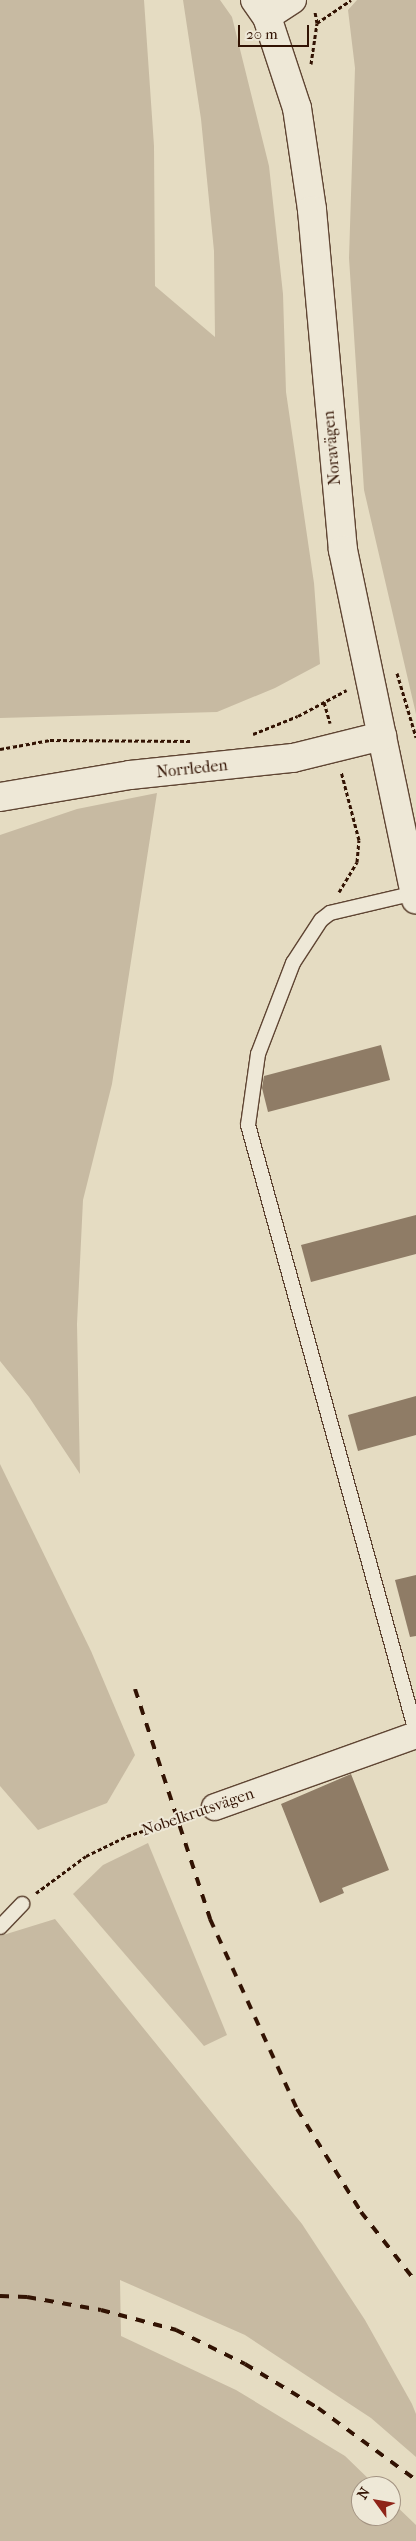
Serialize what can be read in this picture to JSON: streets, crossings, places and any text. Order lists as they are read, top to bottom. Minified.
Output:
{"streets":{"street":["Noravägen","Norrleden","Nobelkrutsvägen"]},"crossings":[["Noravägen","Norrleden"]],"scale_bar":"20 m","north":"top left"}
